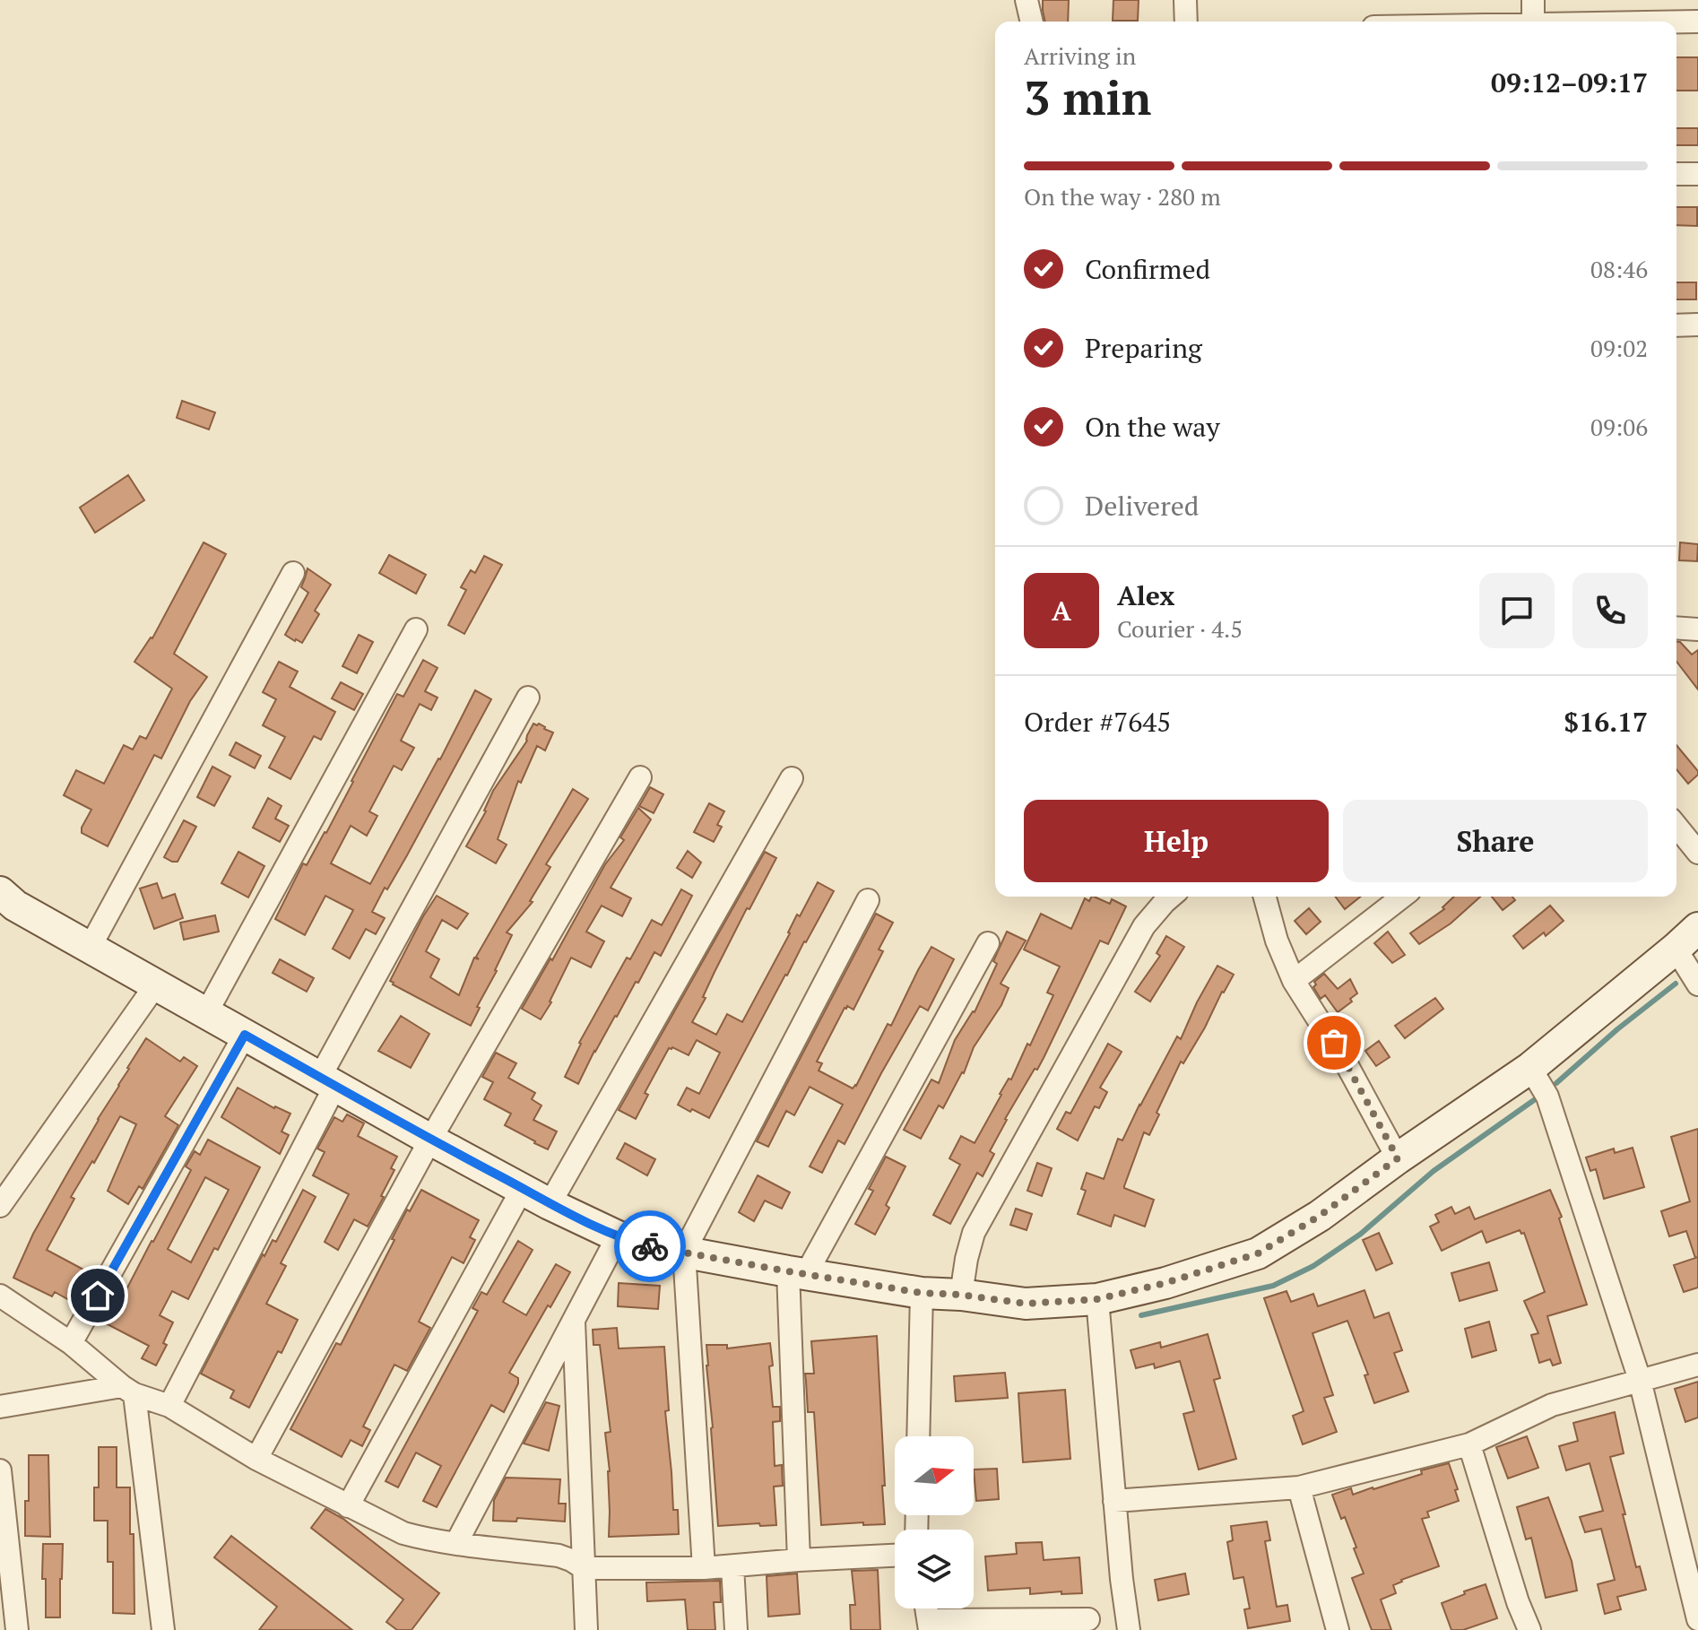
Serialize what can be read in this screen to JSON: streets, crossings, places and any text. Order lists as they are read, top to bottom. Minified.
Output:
{"north":"right","page":{"heading":["3 min","Arriving in","09:12–09:17"],"panel":["Alex","Courier · 4.5","Order #7645","$16.17"],"bar":"On the way · 280 m","list":[["Confirmed","08:46"],["Preparing","09:02"],["On the way","09:06"],"Delivered"],"round":"A","buttons":["Help","Share"]}}
